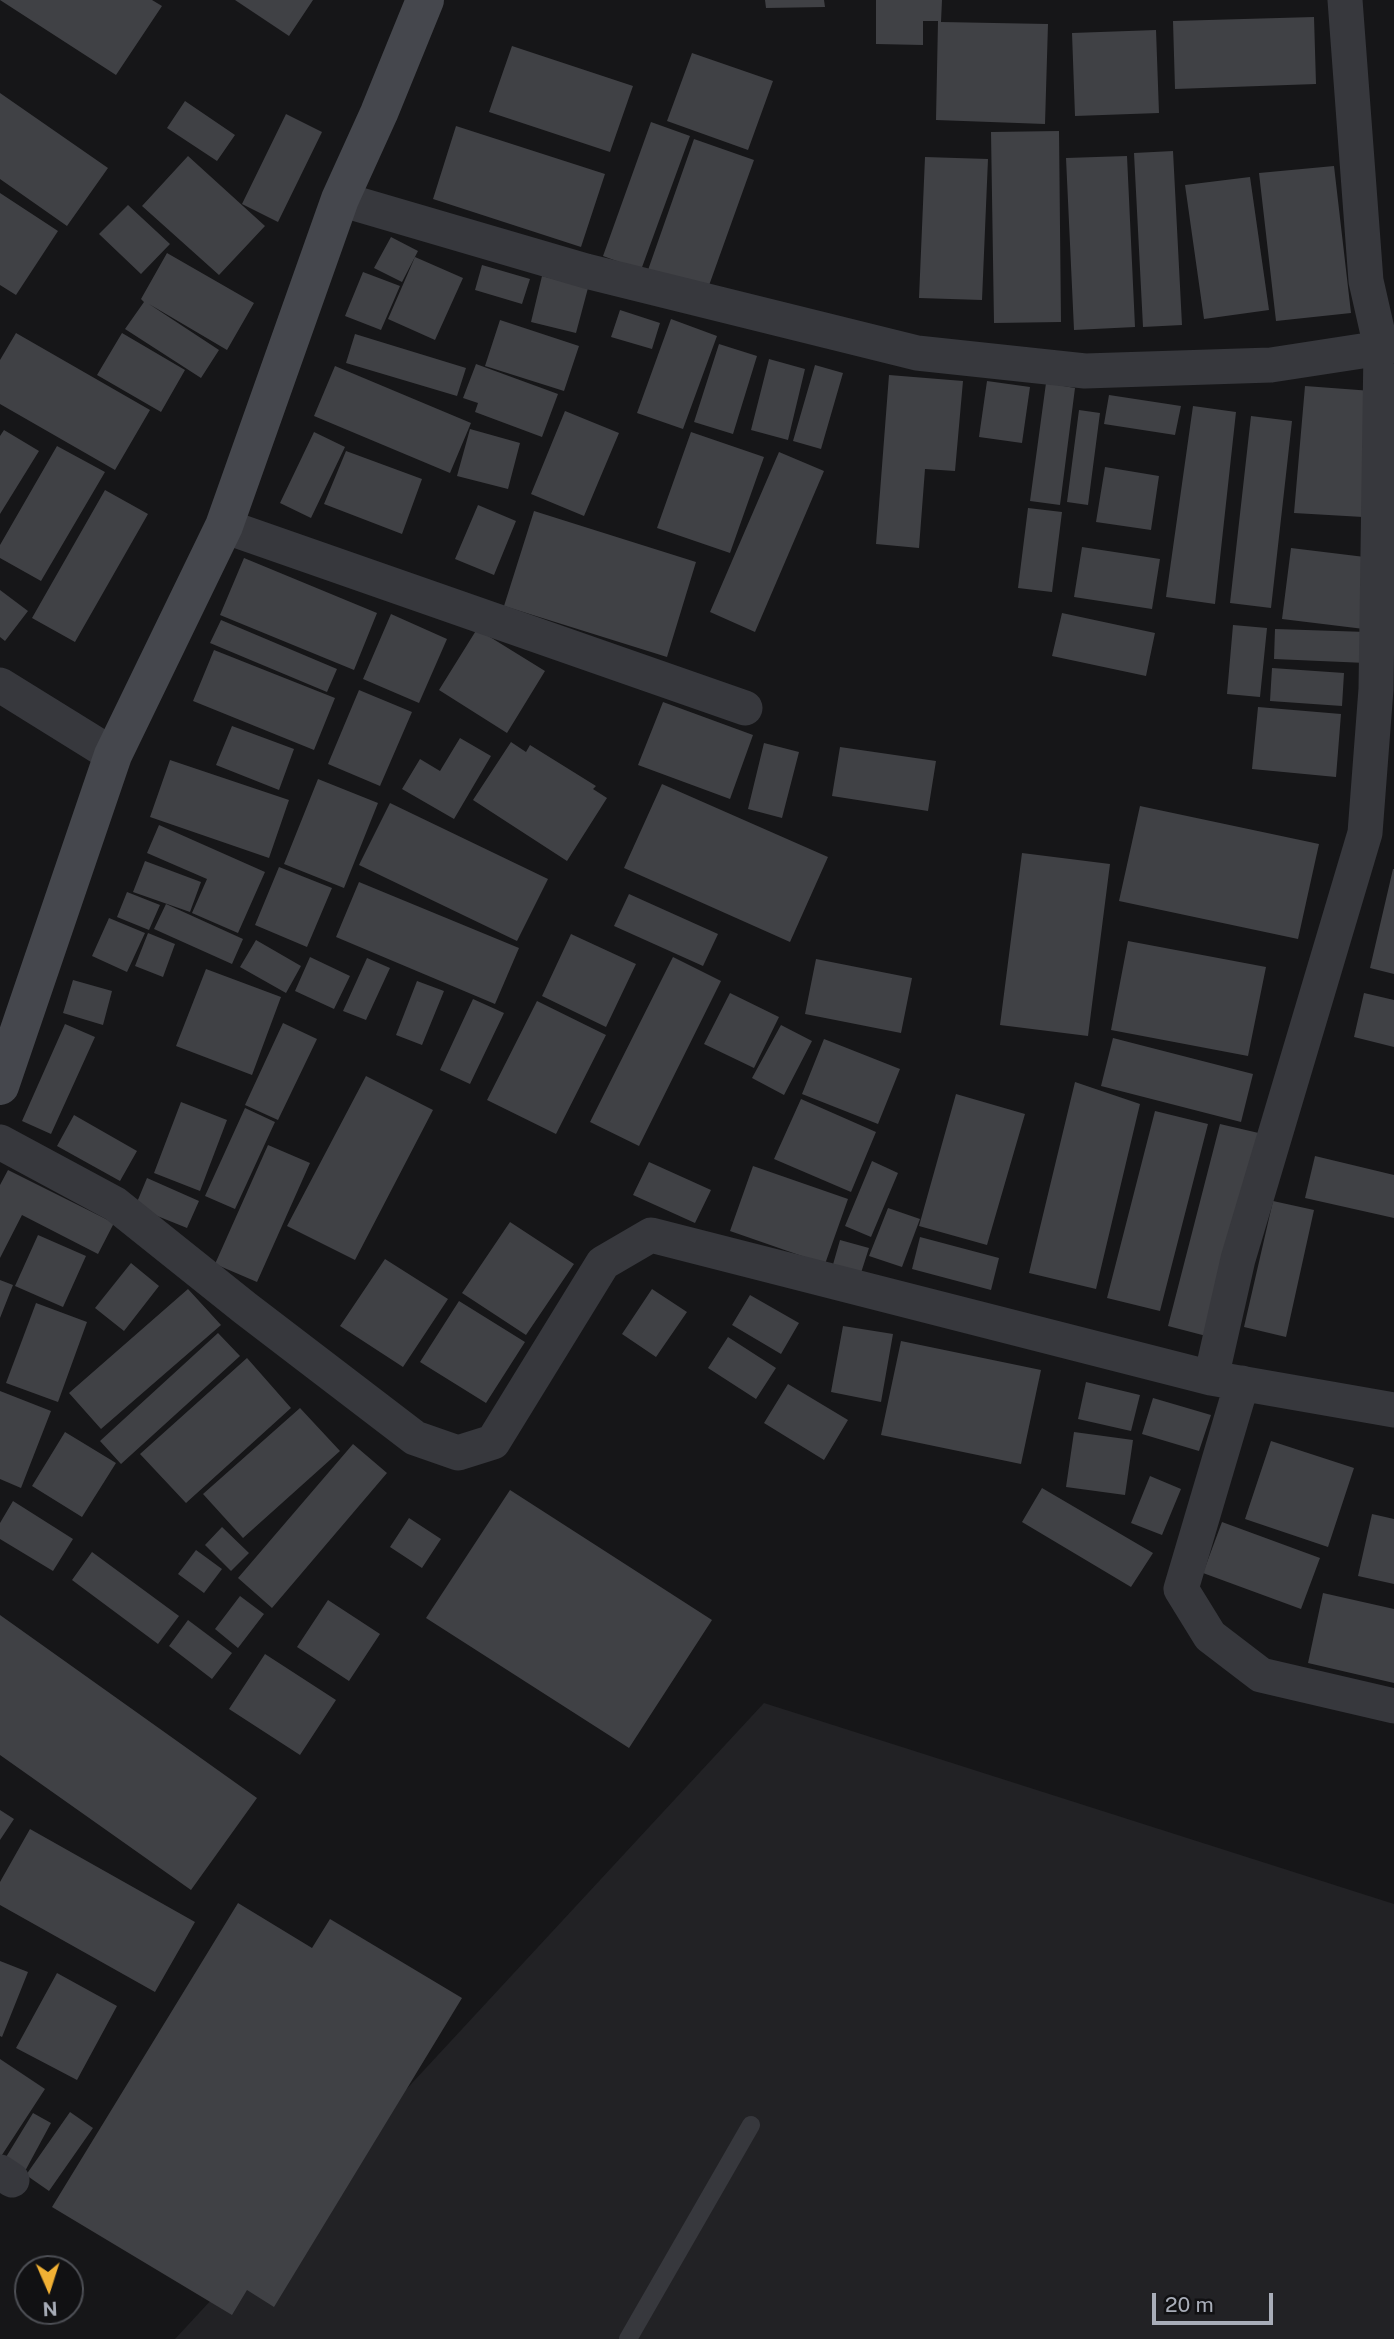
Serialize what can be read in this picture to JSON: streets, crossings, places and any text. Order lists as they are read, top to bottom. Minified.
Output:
{"scale_bar":"20 m","north":"bottom"}
